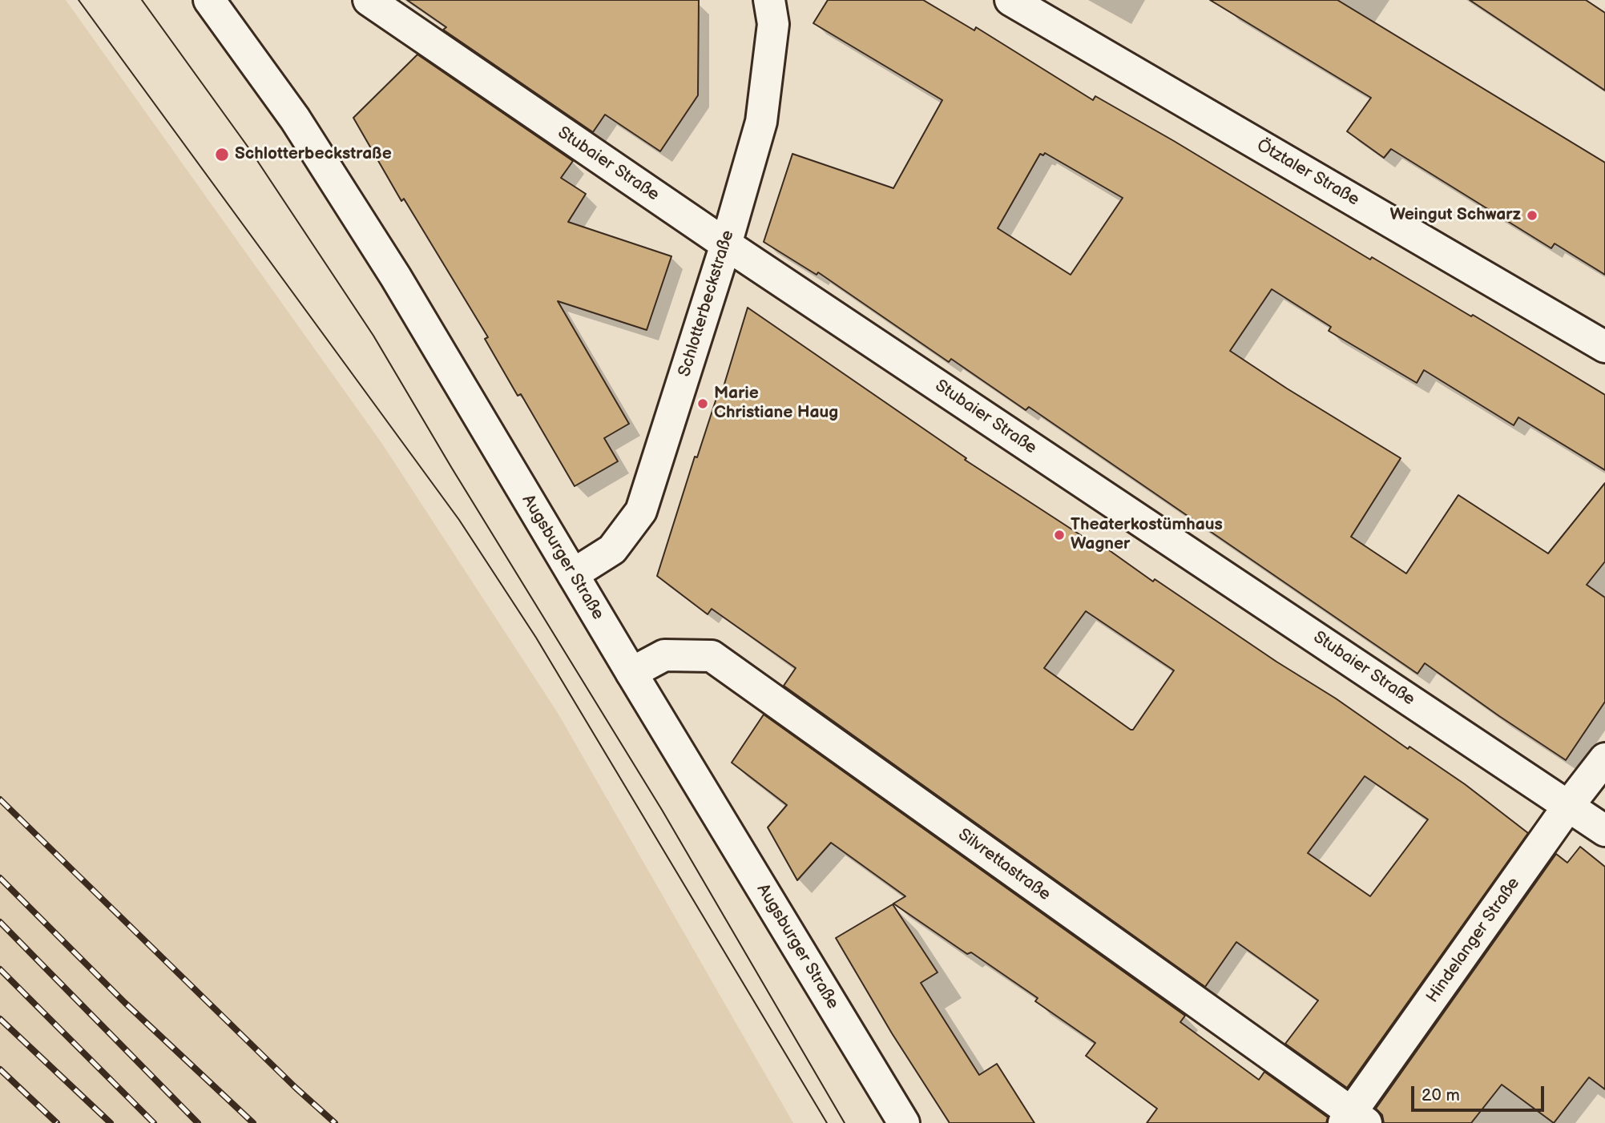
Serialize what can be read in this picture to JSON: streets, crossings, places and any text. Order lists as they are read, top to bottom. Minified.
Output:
{"streets":{"street":["Stubaier Straße","Ötztaler Straße","Schlotterbeckstraße","Augsburger Straße","Silvrettastraße","Hindelanger Straße"]},"crossings":[["Stubaier Straße","Schlotterbeckstraße"],["Stubaier Straße","Hindelanger Straße"],["Schlotterbeckstraße","Augsburger Straße"],["Augsburger Straße","Silvrettastraße"],["Silvrettastraße","Hindelanger Straße"]],"places":["Schlotterbeckstraße","Weingut Schwarz","Marie Christiane Haug","Theaterkostümhaus Wagner"],"scale_bar":"20 m"}
